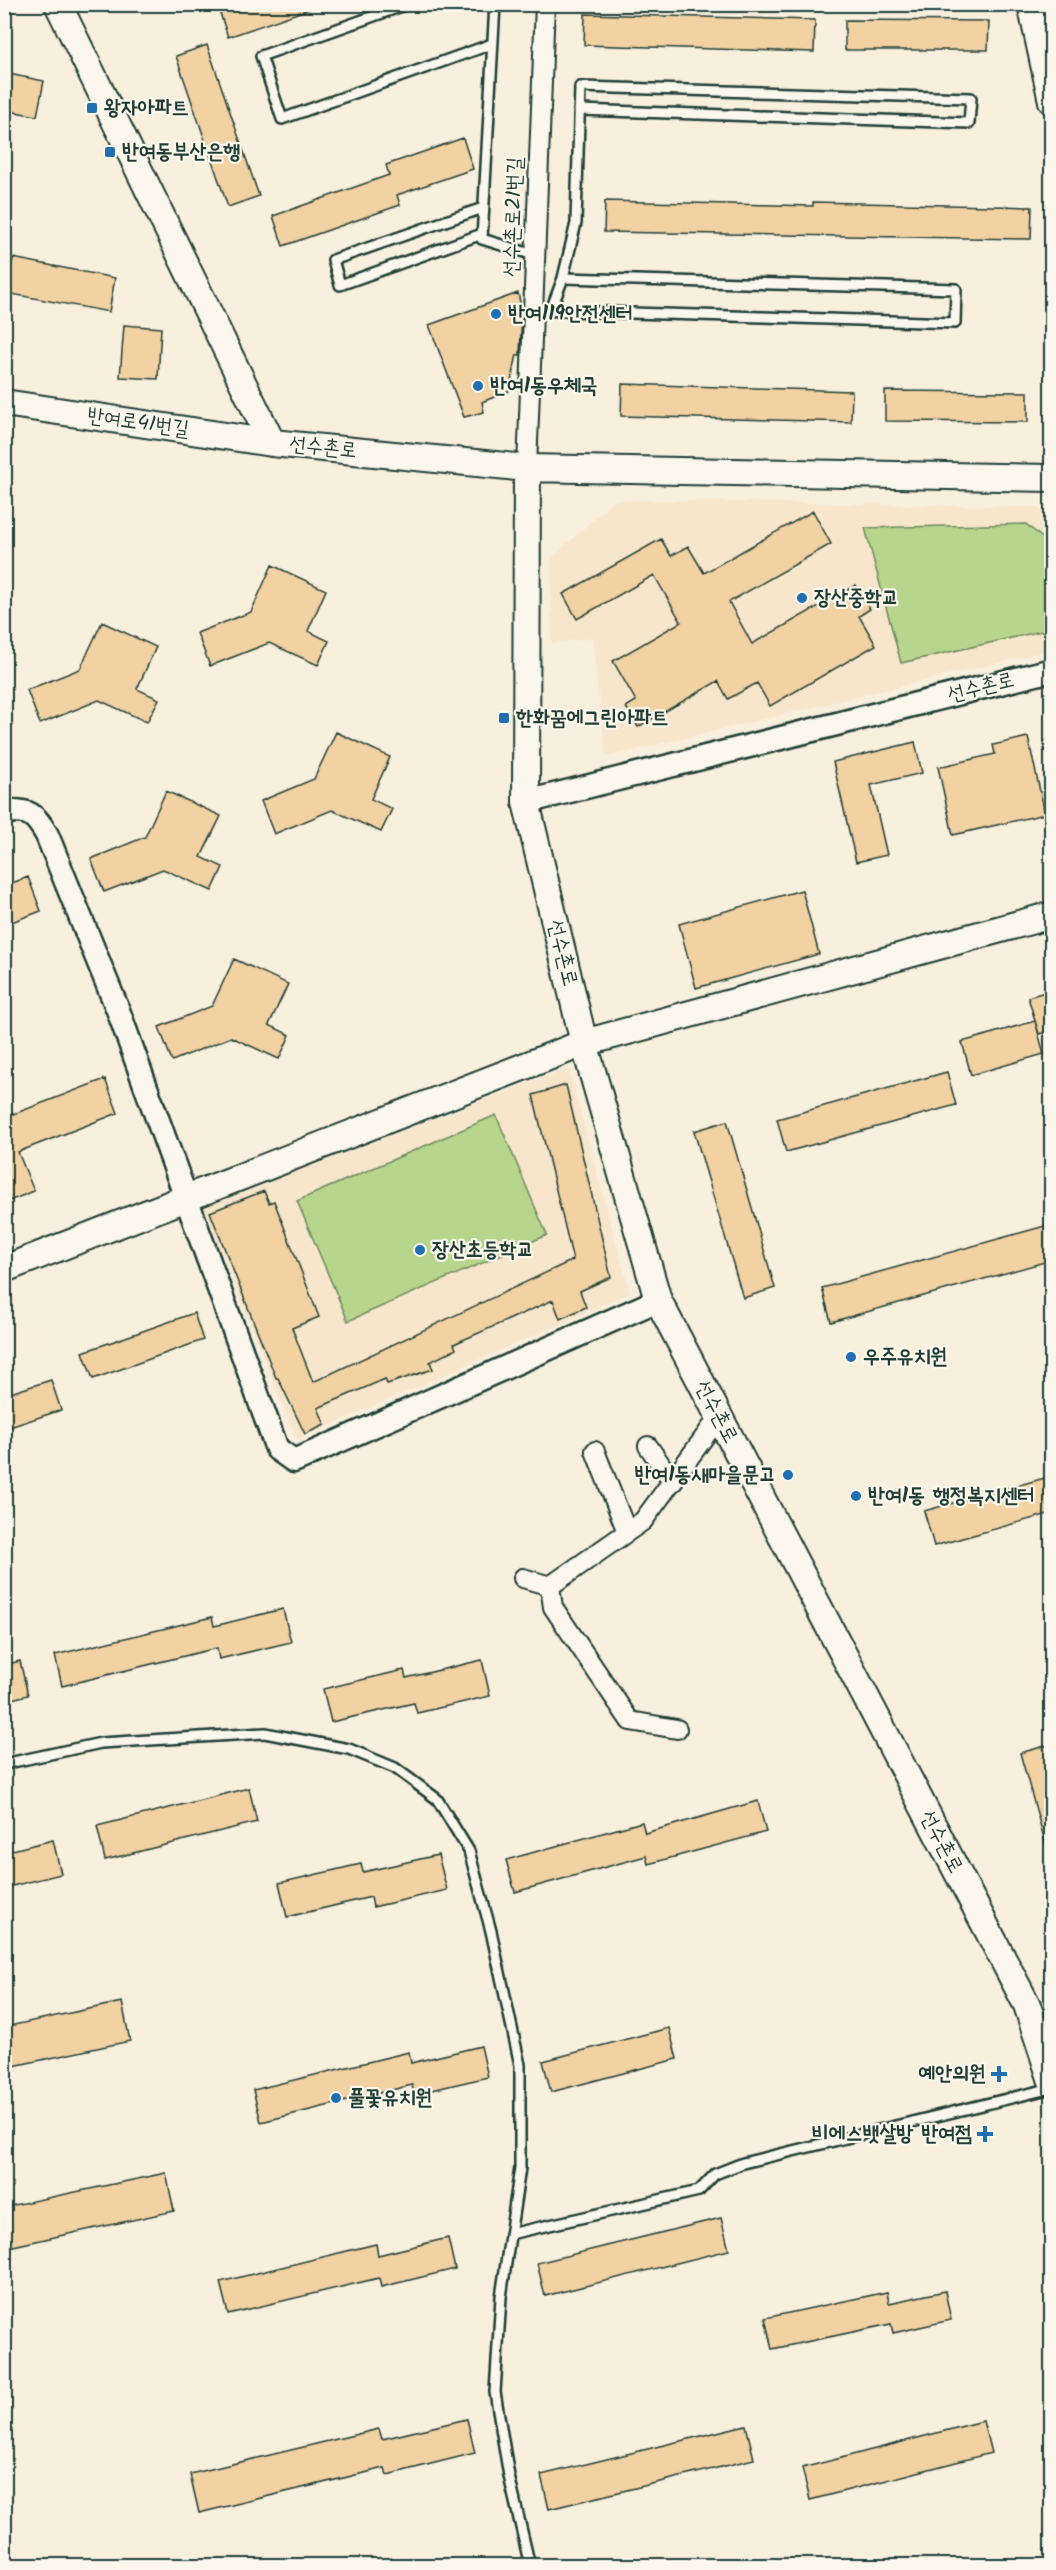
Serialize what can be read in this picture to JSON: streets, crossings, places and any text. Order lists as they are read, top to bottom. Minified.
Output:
{"streets":{"main road":["반여로41번길","선수촌로"],"street":["선수촌로21번길"]},"crossings":[["선수촌로21번길","선수촌로"],["반여로41번길","선수촌로"]],"places":{"transit":["왕자아파트","반여동부산은행","한화꿈에그린아파트"],"other":["반여119안전센터","반여1동우체국","장산중학교","장산초등학교","우주유치원","반여1동새마을문고","반여1동 행정복지센터","풀꽃유치원"],"health":["예안의원","비에스뱃살방 반여점"]}}
